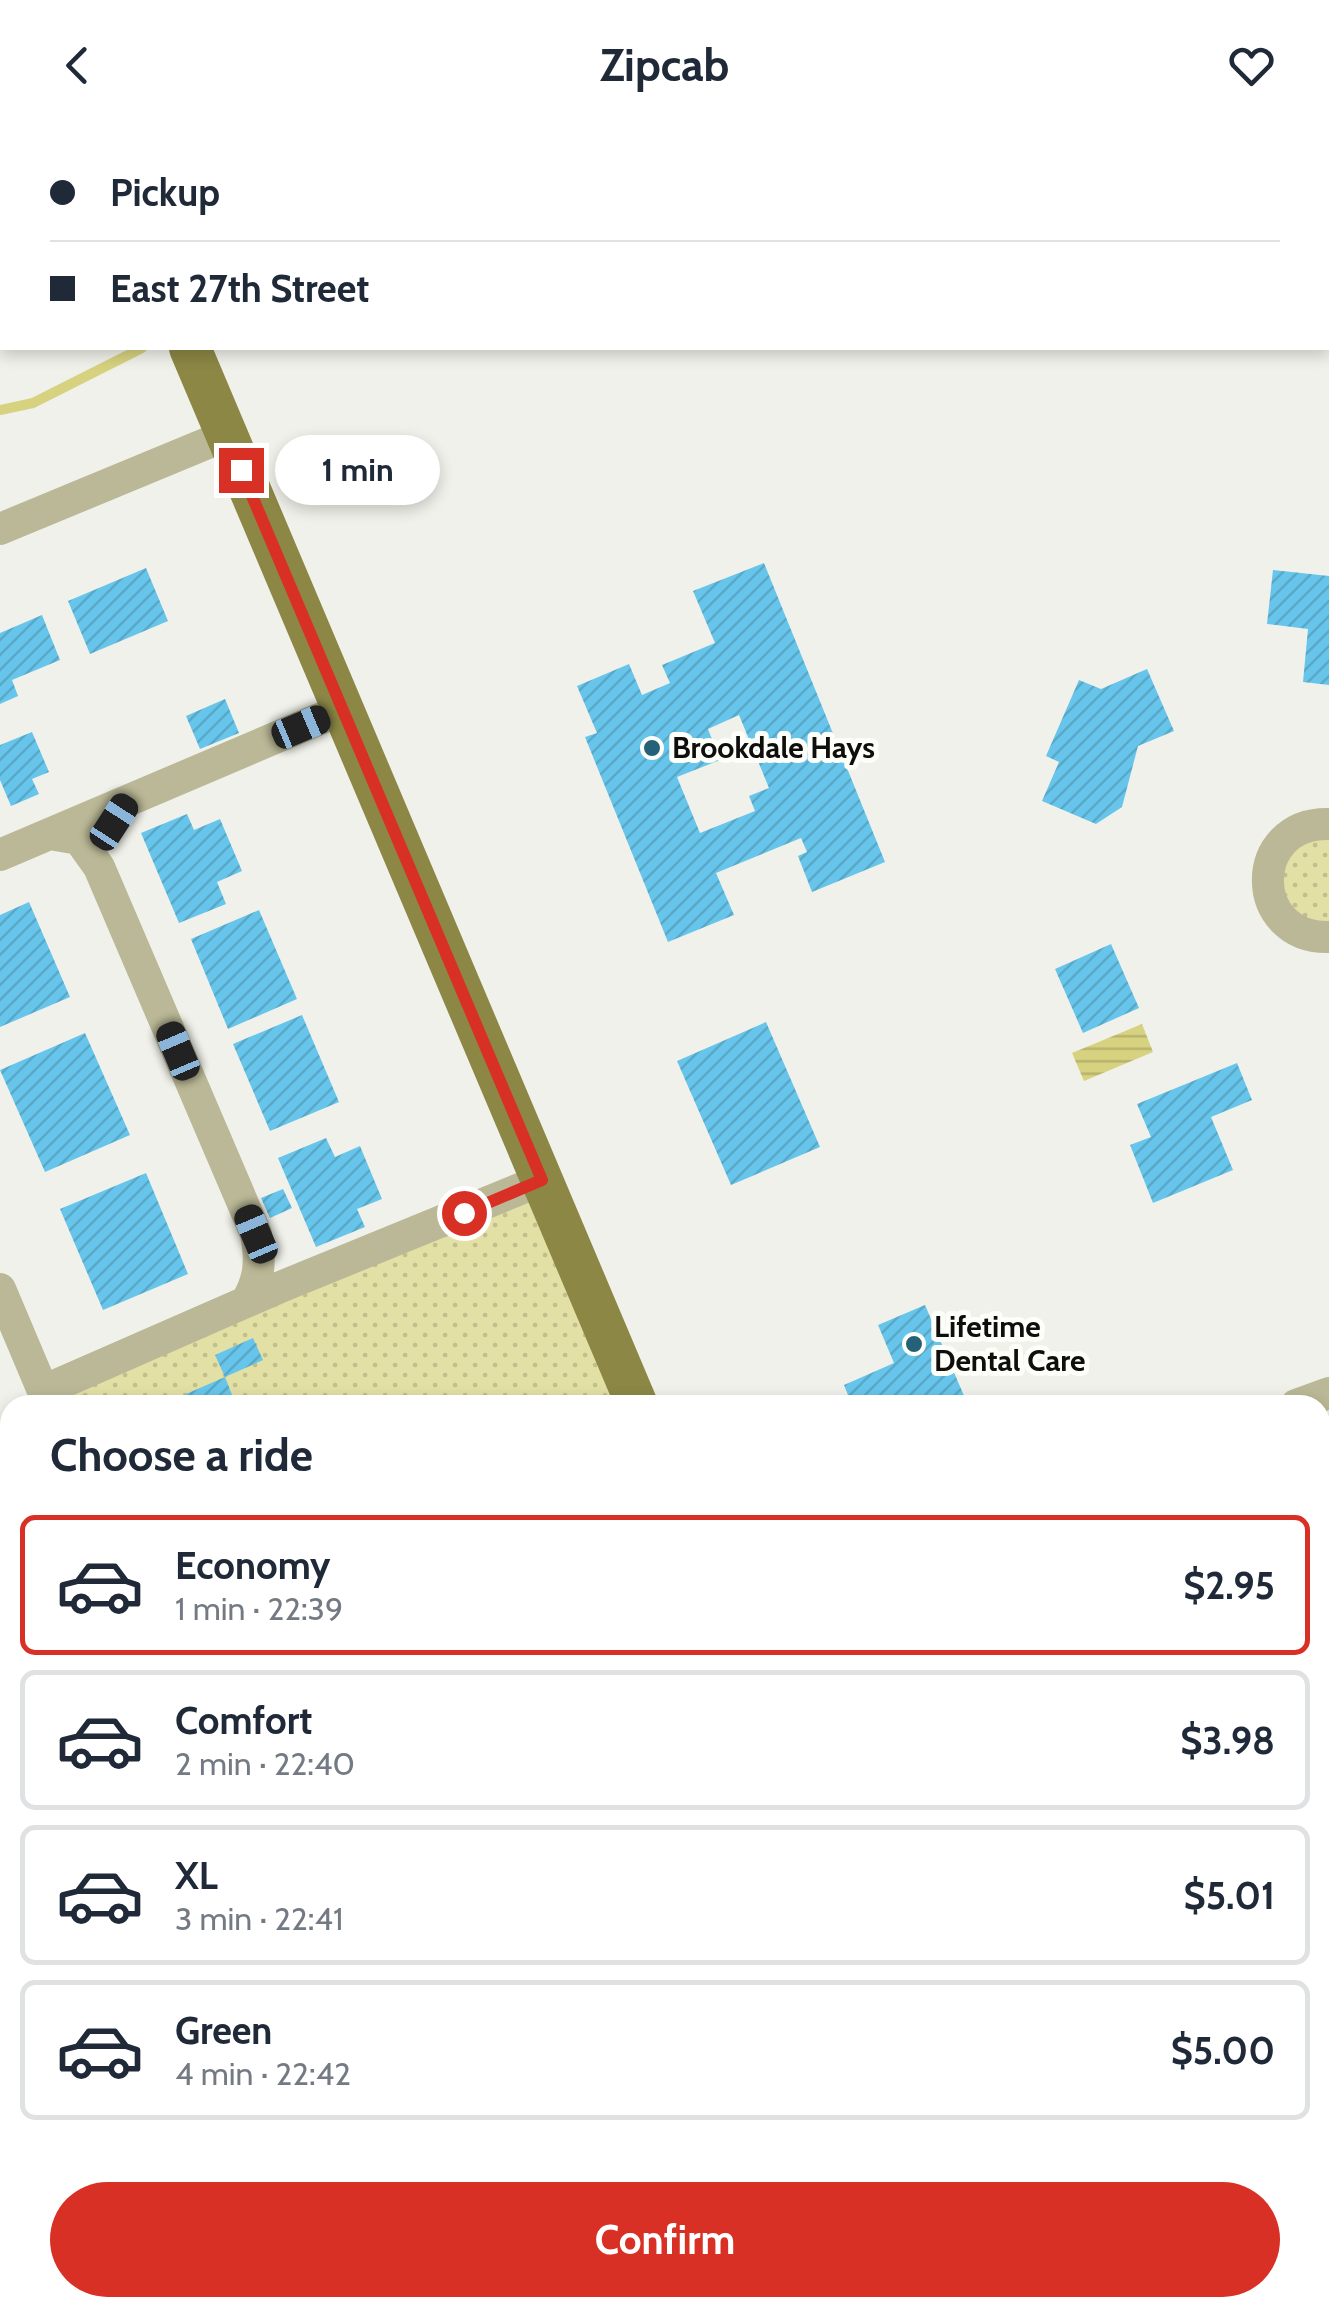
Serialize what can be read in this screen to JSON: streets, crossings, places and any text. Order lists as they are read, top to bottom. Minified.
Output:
{"places":["Brookdale Hays","Lifetime Dental Care"],"page":{"header":"Zipcab","banner":["Pickup","East 27th Street"],"bubble":"1 min","heading":"Choose a ride","list":[{"name":"Economy","note":"1 min · 22:39","value":"$2.95"},{"name":"Comfort","note":"2 min · 22:40","value":"$3.98"},{"name":"XL","note":"3 min · 22:41","value":"$5.01"},{"name":"Green","note":"4 min · 22:42","value":"$5.00"}],"buttons":"Confirm"}}
